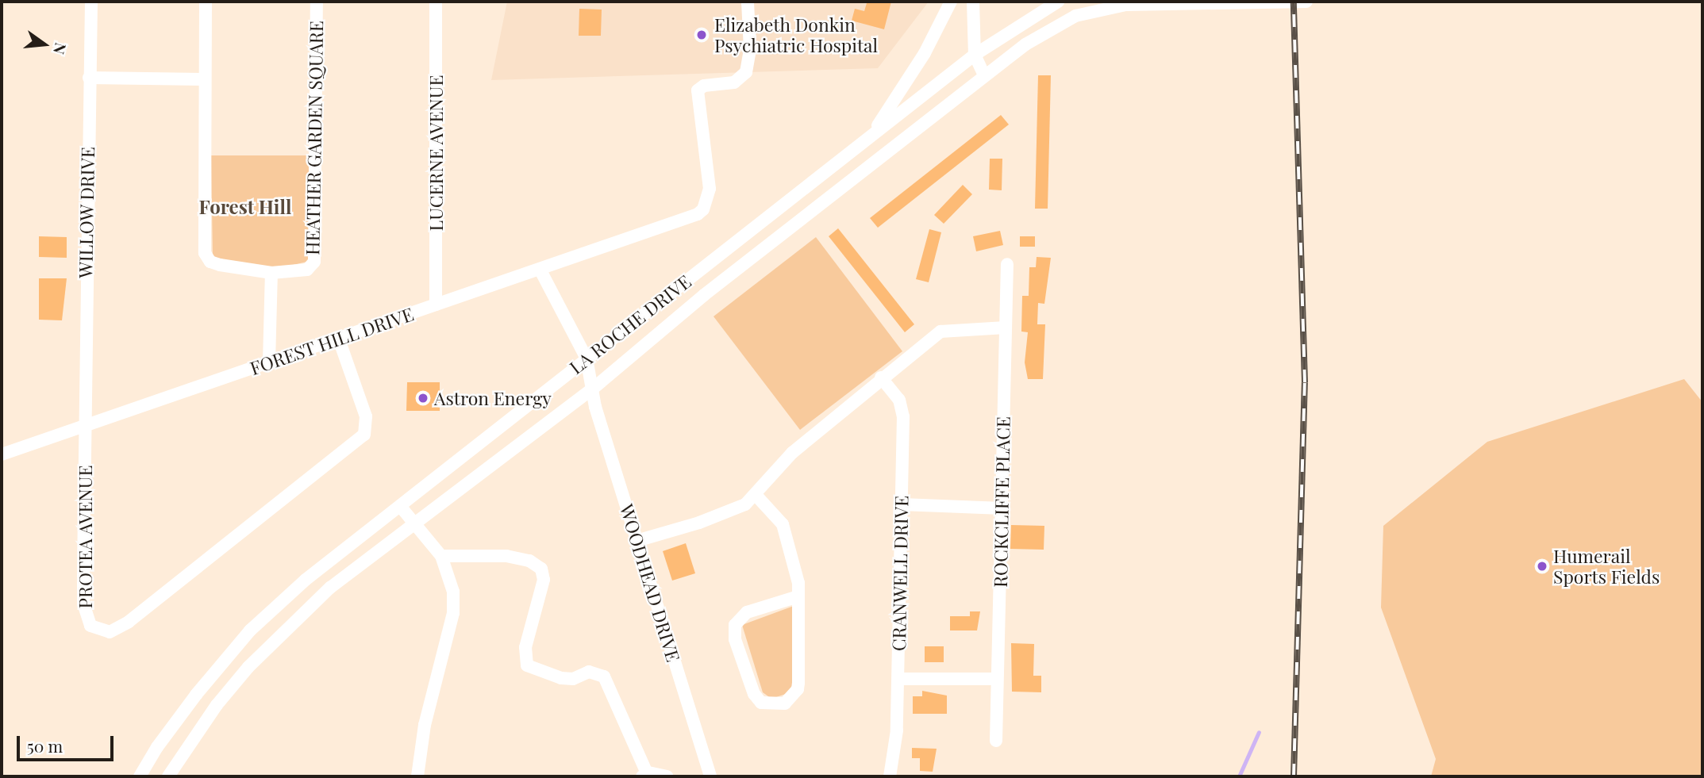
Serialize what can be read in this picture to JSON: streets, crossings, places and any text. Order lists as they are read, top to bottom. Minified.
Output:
{"streets":{"street":["HEATHER GARDEN SQUARE","LUCERNE AVENUE","WILLOW DRIVE","LA ROCHE DRIVE","FOREST HILL DRIVE","ROCKCLIFFE PLACE","PROTEA AVENUE","CRANWELL DRIVE","WOODHEAD DRIVE"]},"crossings":[["LUCERNE AVENUE","FOREST HILL DRIVE"],["WILLOW DRIVE","FOREST HILL DRIVE"],["WILLOW DRIVE","PROTEA AVENUE"],["LA ROCHE DRIVE","WOODHEAD DRIVE"],["FOREST HILL DRIVE","PROTEA AVENUE"]],"districts":["Forest Hill"],"places":["Elizabeth Donkin Psychiatric Hospital","Astron Energy","Humerail Sports Fields"],"scale_bar":"50 m","north":"right"}
